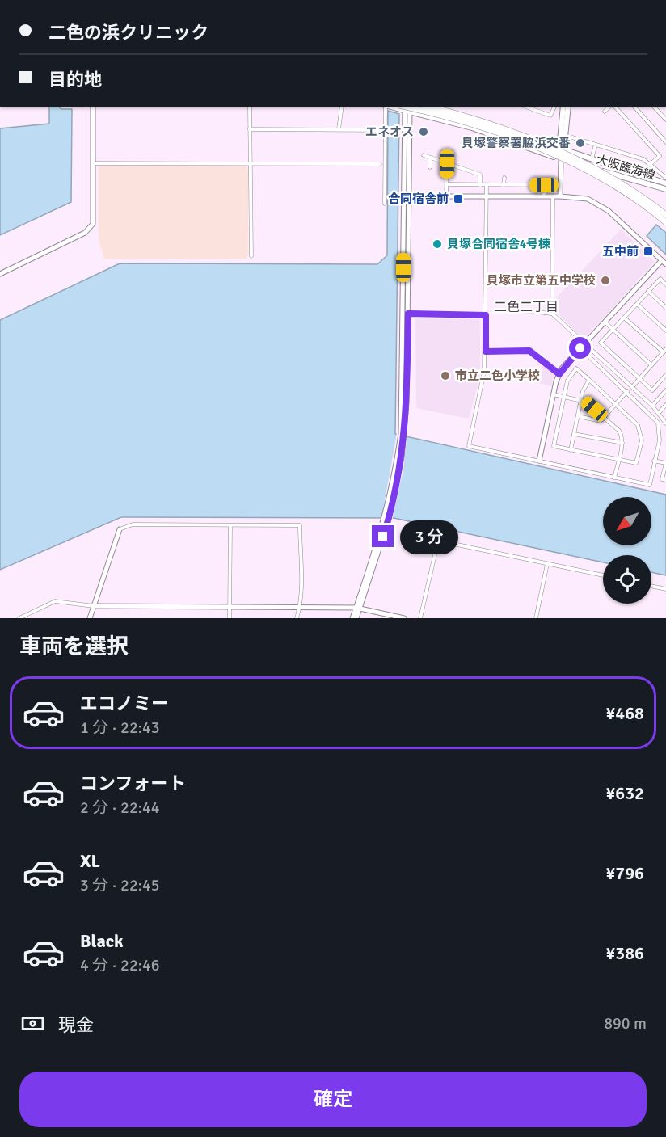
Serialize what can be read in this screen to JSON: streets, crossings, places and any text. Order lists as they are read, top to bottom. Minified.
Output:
{"streets":{"main road":["大阪臨海線"]},"districts":["二色二丁目"],"places":{"other":["エネオス","貝塚警察署脇浜交番","貝塚合同宿舎4号棟","貝塚市立第五中学校","市立二色小学校"],"transit":["合同宿舎前","五中前"]},"north":"bottom left","page":{"banner":["二色の浜クリニック","目的地"],"bubble":"3 分","heading":"車両を選択","list":[{"name":"エコノミー","note":"1 分 · 22:43","value":"¥468"},{"name":"コンフォート","note":"2 分 · 22:44","value":"¥632"},{"name":"XL","note":"3 分 · 22:45","value":"¥796"},{"name":"Black","note":"4 分 · 22:46","value":"¥386"}],"pay":["現金","890 m"],"buttons":"確定"}}
